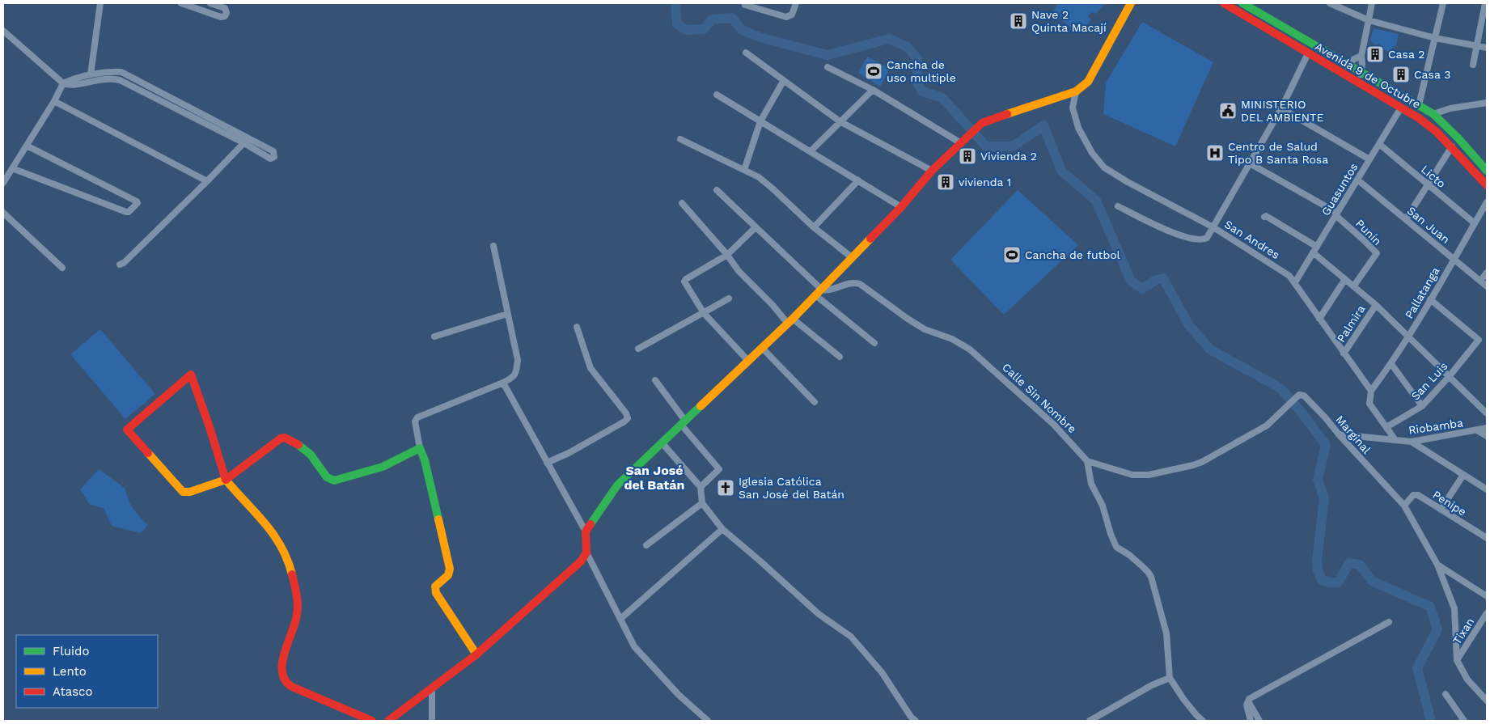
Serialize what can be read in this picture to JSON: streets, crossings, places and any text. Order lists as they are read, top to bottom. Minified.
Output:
{"streets":{"street":["Avenida 9 de Octubre","Licto","Guasuntos","San Juan","Punín","San Andres","Pallatanga","Palmira","San Luis","Calle Sin Nombre","Riobamba","Marginal","Penipe","Tixan"]},"crossings":[["Avenida 9 de Octubre","Guasuntos"],["Licto","Guasuntos"],["Licto","Pallatanga"],["Guasuntos","San Juan"],["Guasuntos","Punín"],["Guasuntos","San Andres"],["San Juan","Pallatanga"],["San Andres","Pallatanga"],["San Andres","Palmira"],["San Andres","San Luis"],["San Andres","Riobamba"],["Pallatanga","San Luis"],["Calle Sin Nombre","Marginal"],["Riobamba","Marginal"],["Marginal","Penipe"],["Marginal","Tixan"]],"districts":["San José del Batán"],"places":{"building":["Nave 2 Quinta Macají","Casa 2","Casa 3","Vivienda 2","vivienda 1"],"sports":["Cancha de uso multiple","Cancha de futbol"],"public building":["MINISTERIO DEL AMBIENTE"],"hospital":["Centro de Salud Tipo B Santa Rosa"],"church":["Iglesia Católica San José del Batán"]},"legend":["Fluido","Lento","Atasco"]}
